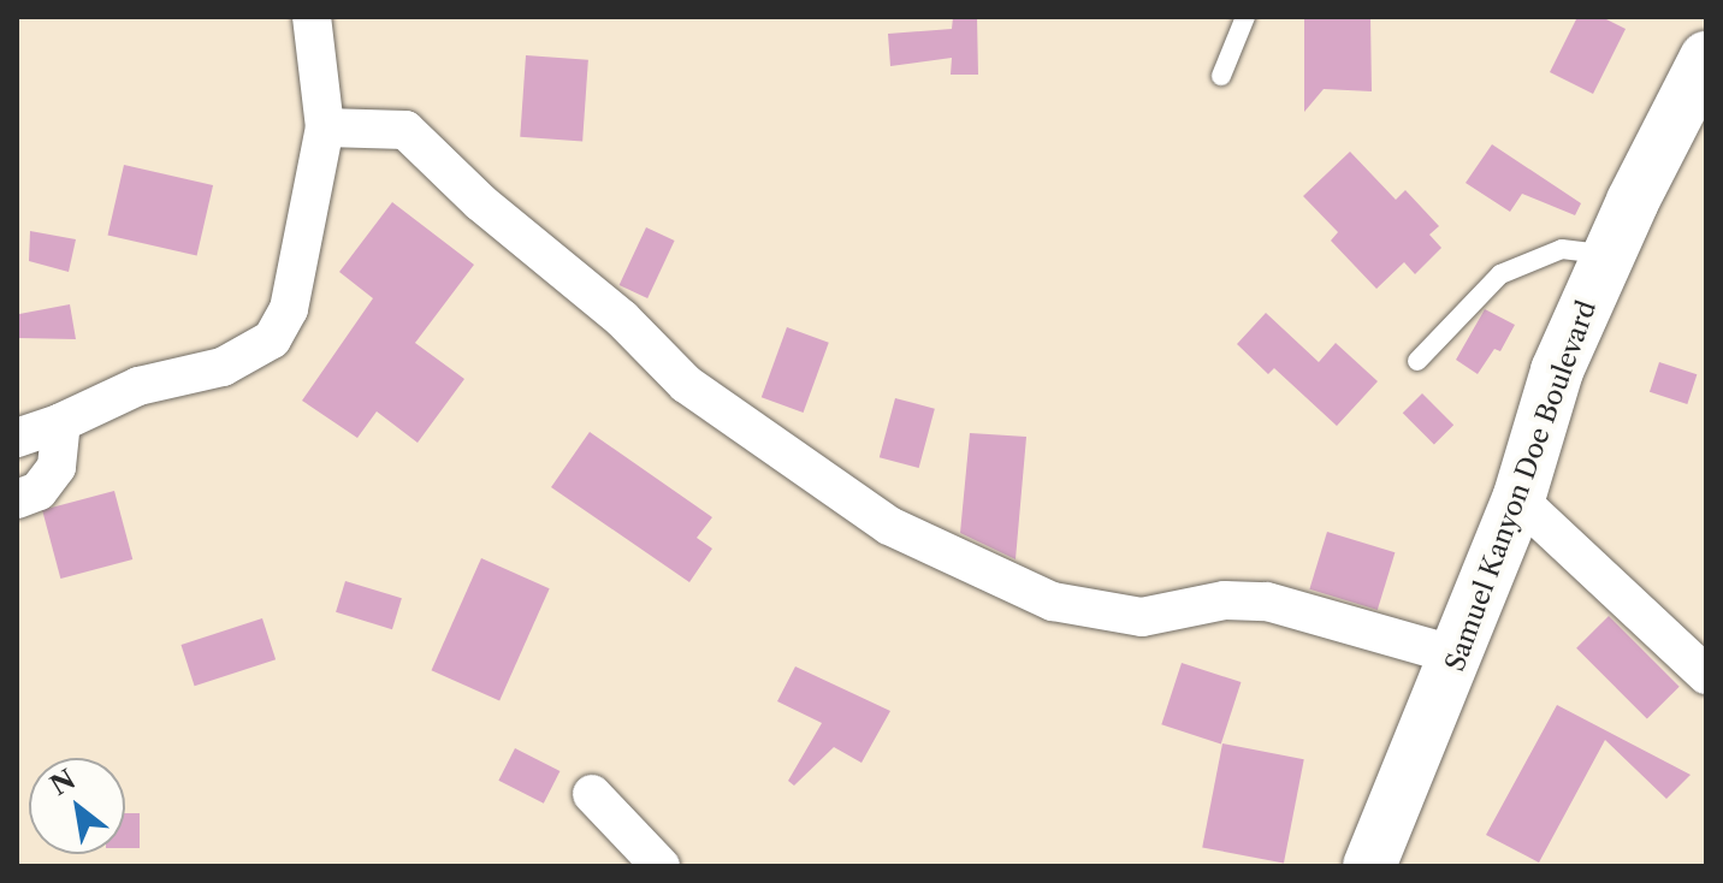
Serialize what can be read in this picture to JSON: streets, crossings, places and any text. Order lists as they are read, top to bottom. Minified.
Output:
{"streets":{"street":["Samuel Kanyon Doe Boulevard"]},"north":"top left"}
